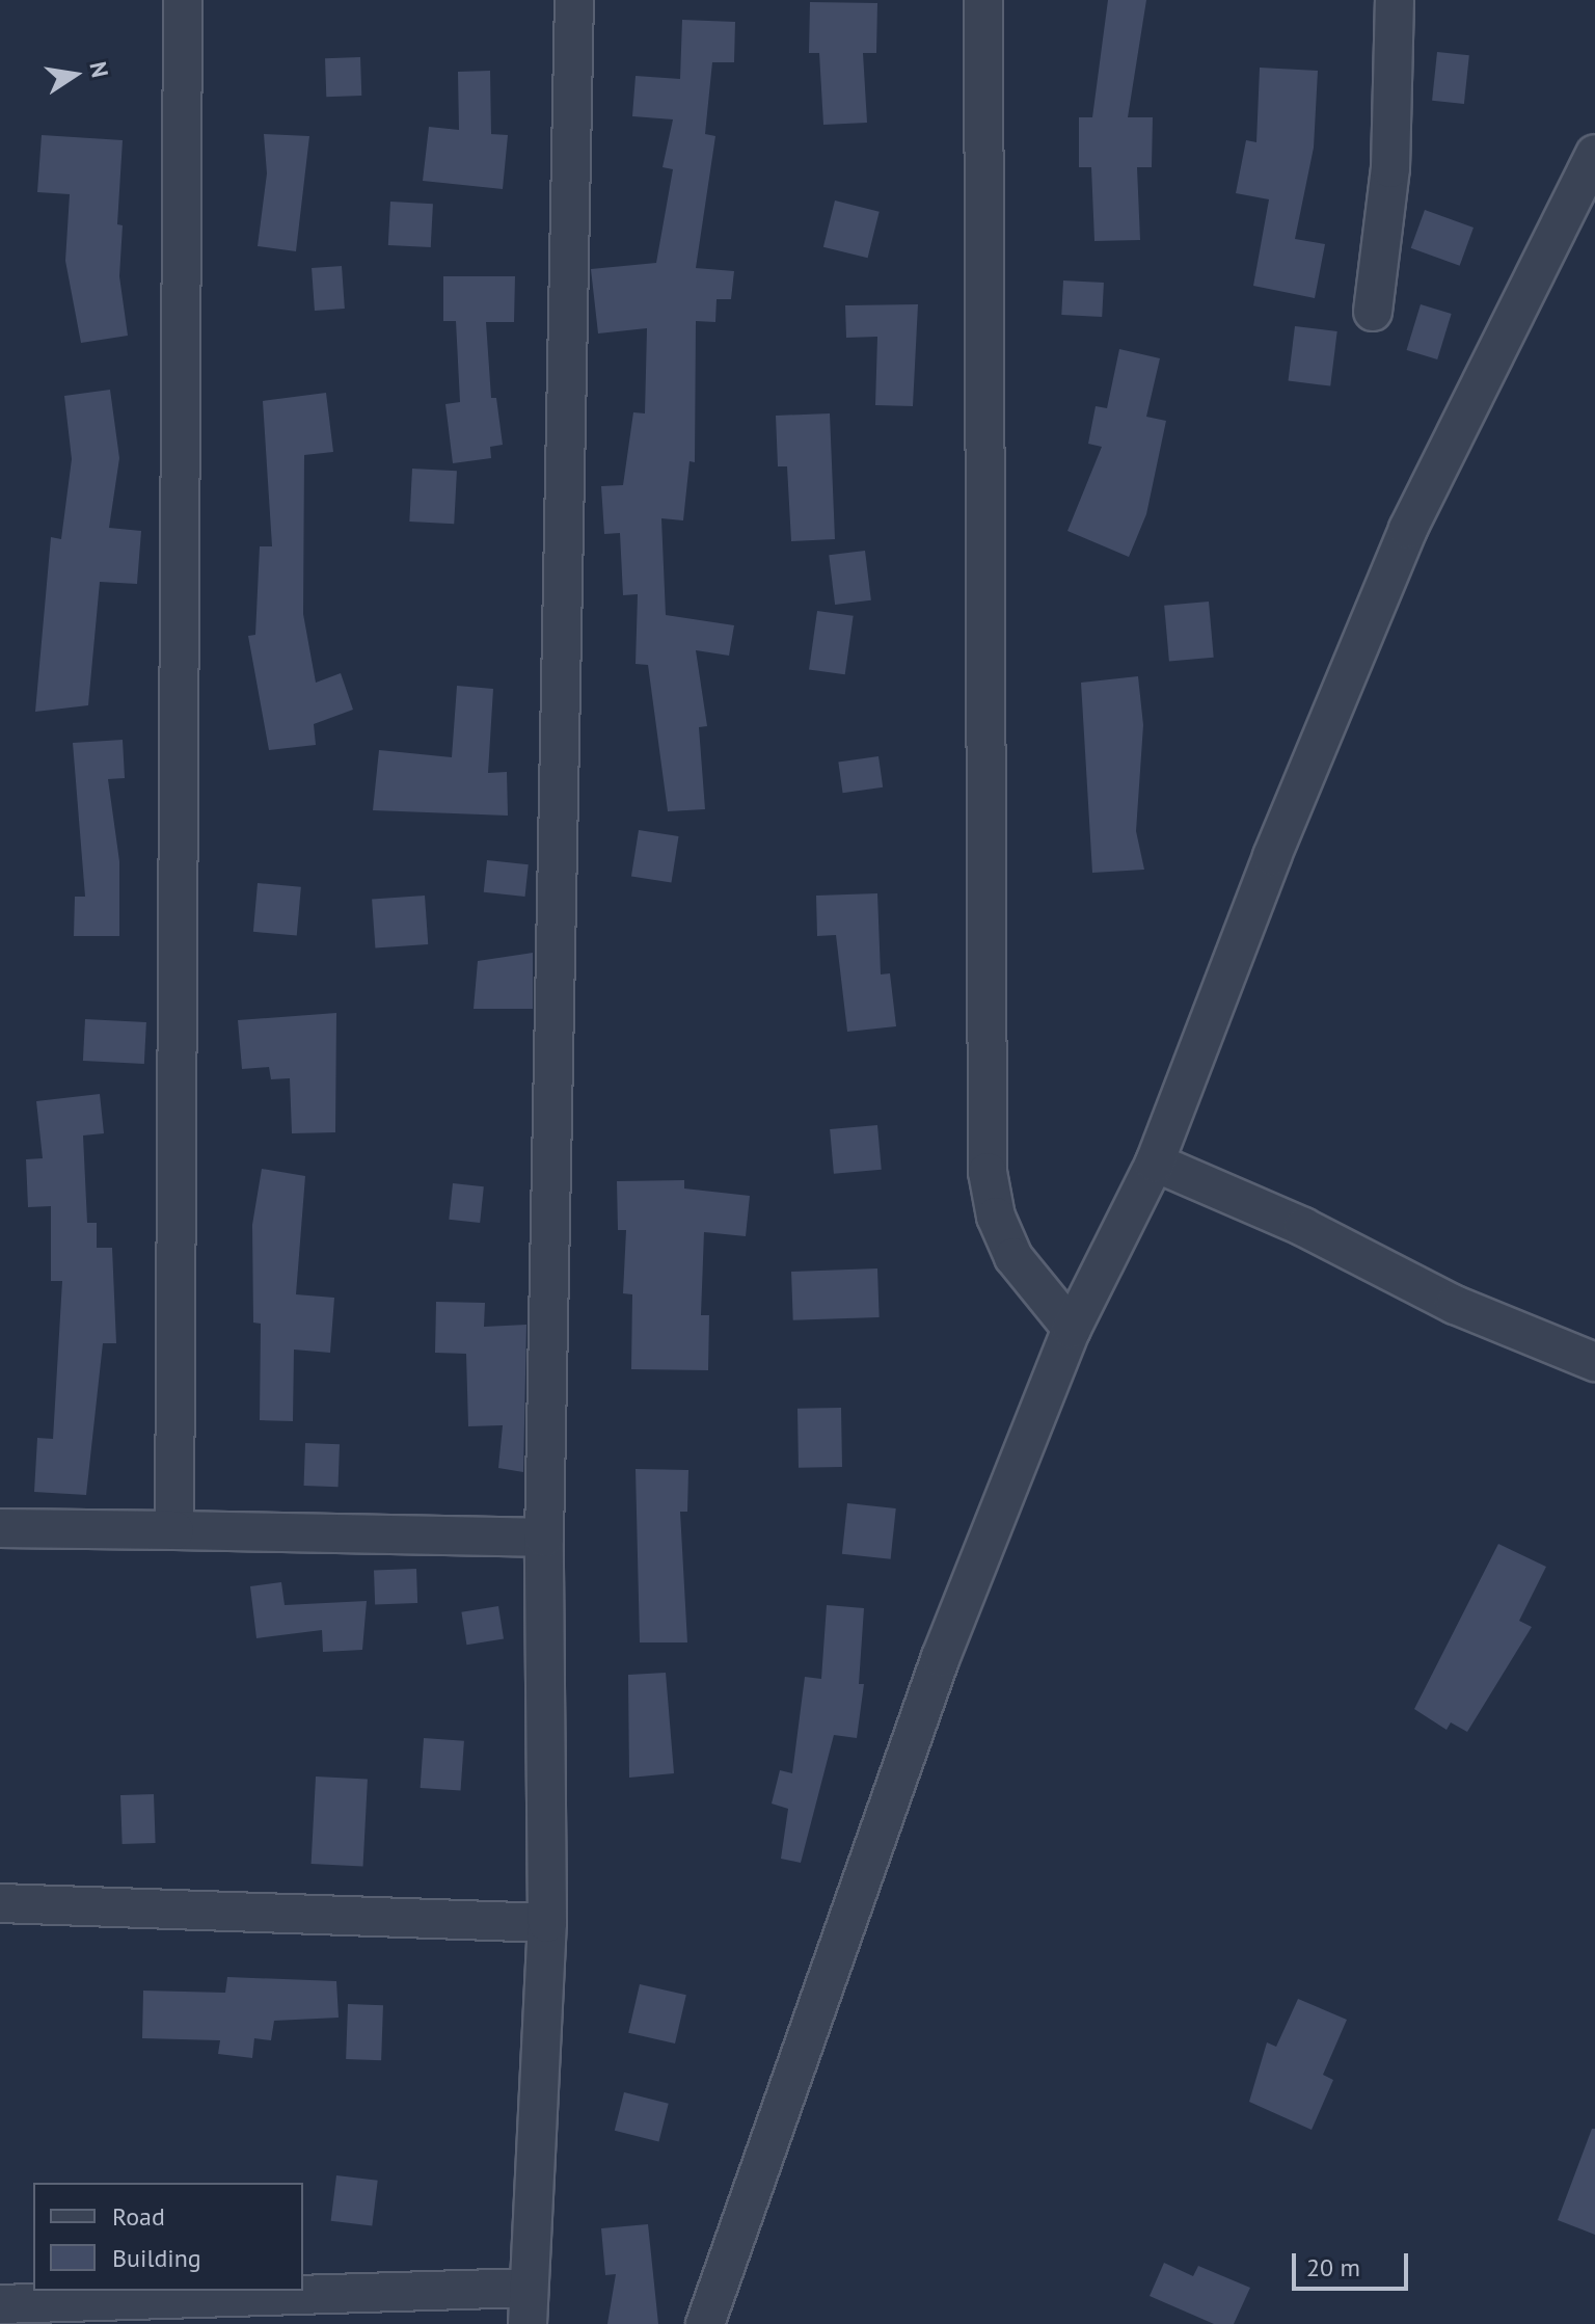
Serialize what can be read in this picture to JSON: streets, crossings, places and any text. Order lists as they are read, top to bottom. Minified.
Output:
{"legend":["Road","Building"],"scale_bar":"20 m","north":"right"}
